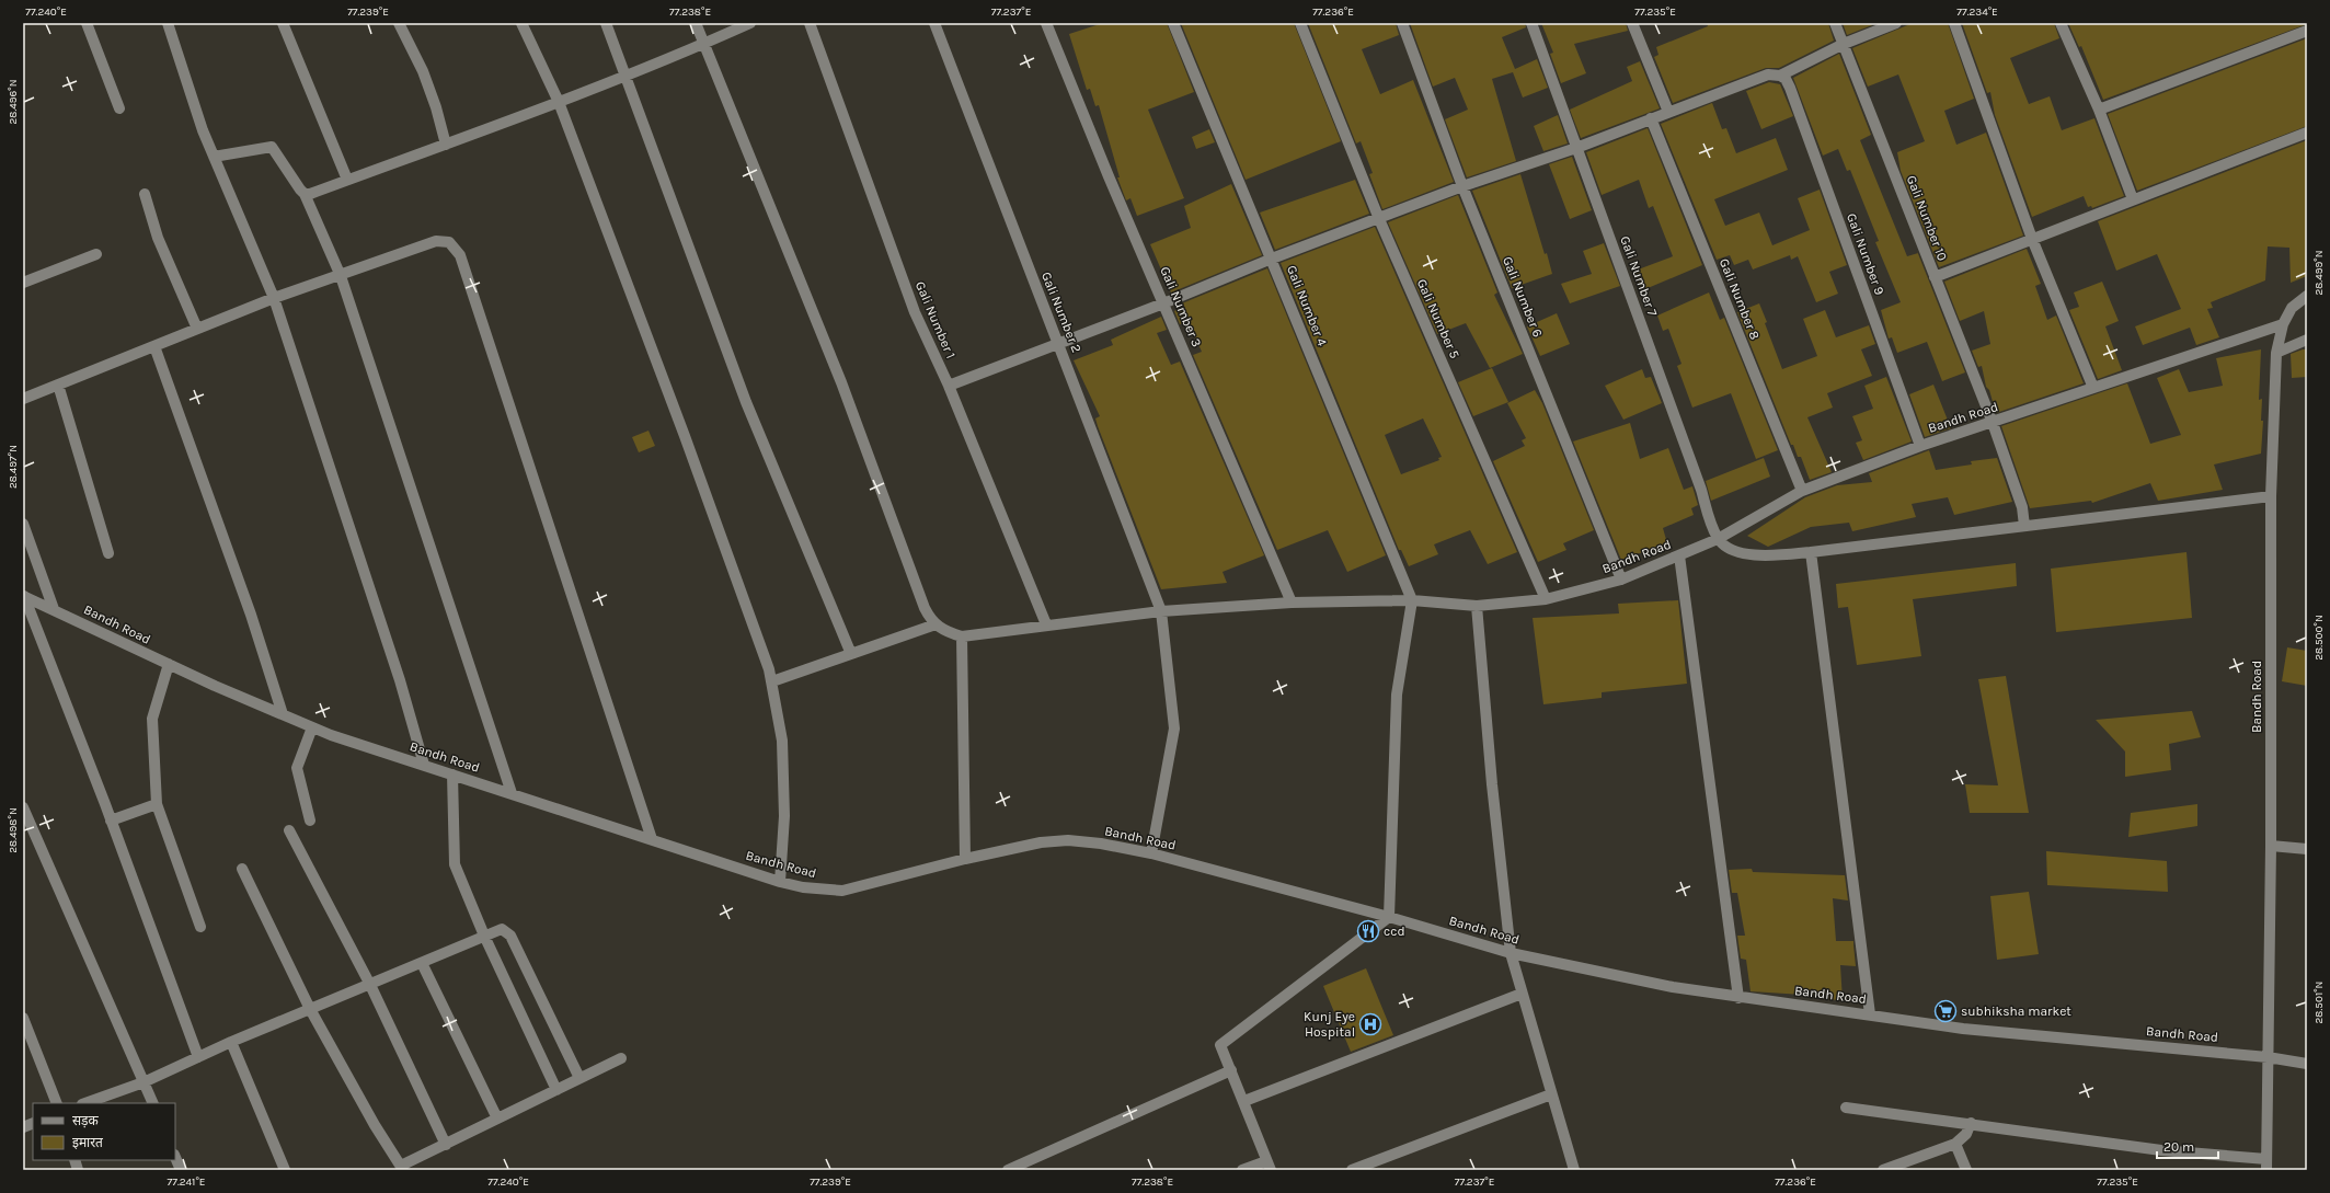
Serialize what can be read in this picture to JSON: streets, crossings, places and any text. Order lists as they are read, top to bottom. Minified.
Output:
{"streets":{"street":["Gali Number 10","Gali Number 9","Gali Number 7","Gali Number 6","Gali Number 8","Gali Number 4","Gali Number 3","Gali Number 2","Gali Number 5","Gali Number 1","Bandh Road"]},"crossings":[["Gali Number 10","Bandh Road"],["Gali Number 9","Bandh Road"],["Gali Number 7","Bandh Road"],["Gali Number 6","Bandh Road"],["Gali Number 8","Bandh Road"],["Gali Number 4","Bandh Road"],["Gali Number 3","Bandh Road"],["Gali Number 2","Bandh Road"],["Gali Number 5","Bandh Road"],["Gali Number 1","Bandh Road"]],"places":{"restaurant":["ccd"],"supermarket":["subhiksha market"],"hospital":["Kunj Eye Hospital"]},"legend":["सड़क","इमारत"],"scale_bar":"20 m","coordinates":["77.240°E","77.239°E","77.238°E","77.237°E","77.236°E","77.235°E","77.234°E","28.496°N","28.499°N","28.497°N","28.500°N","28.498°N","28.501°N","77.241°E"]}
